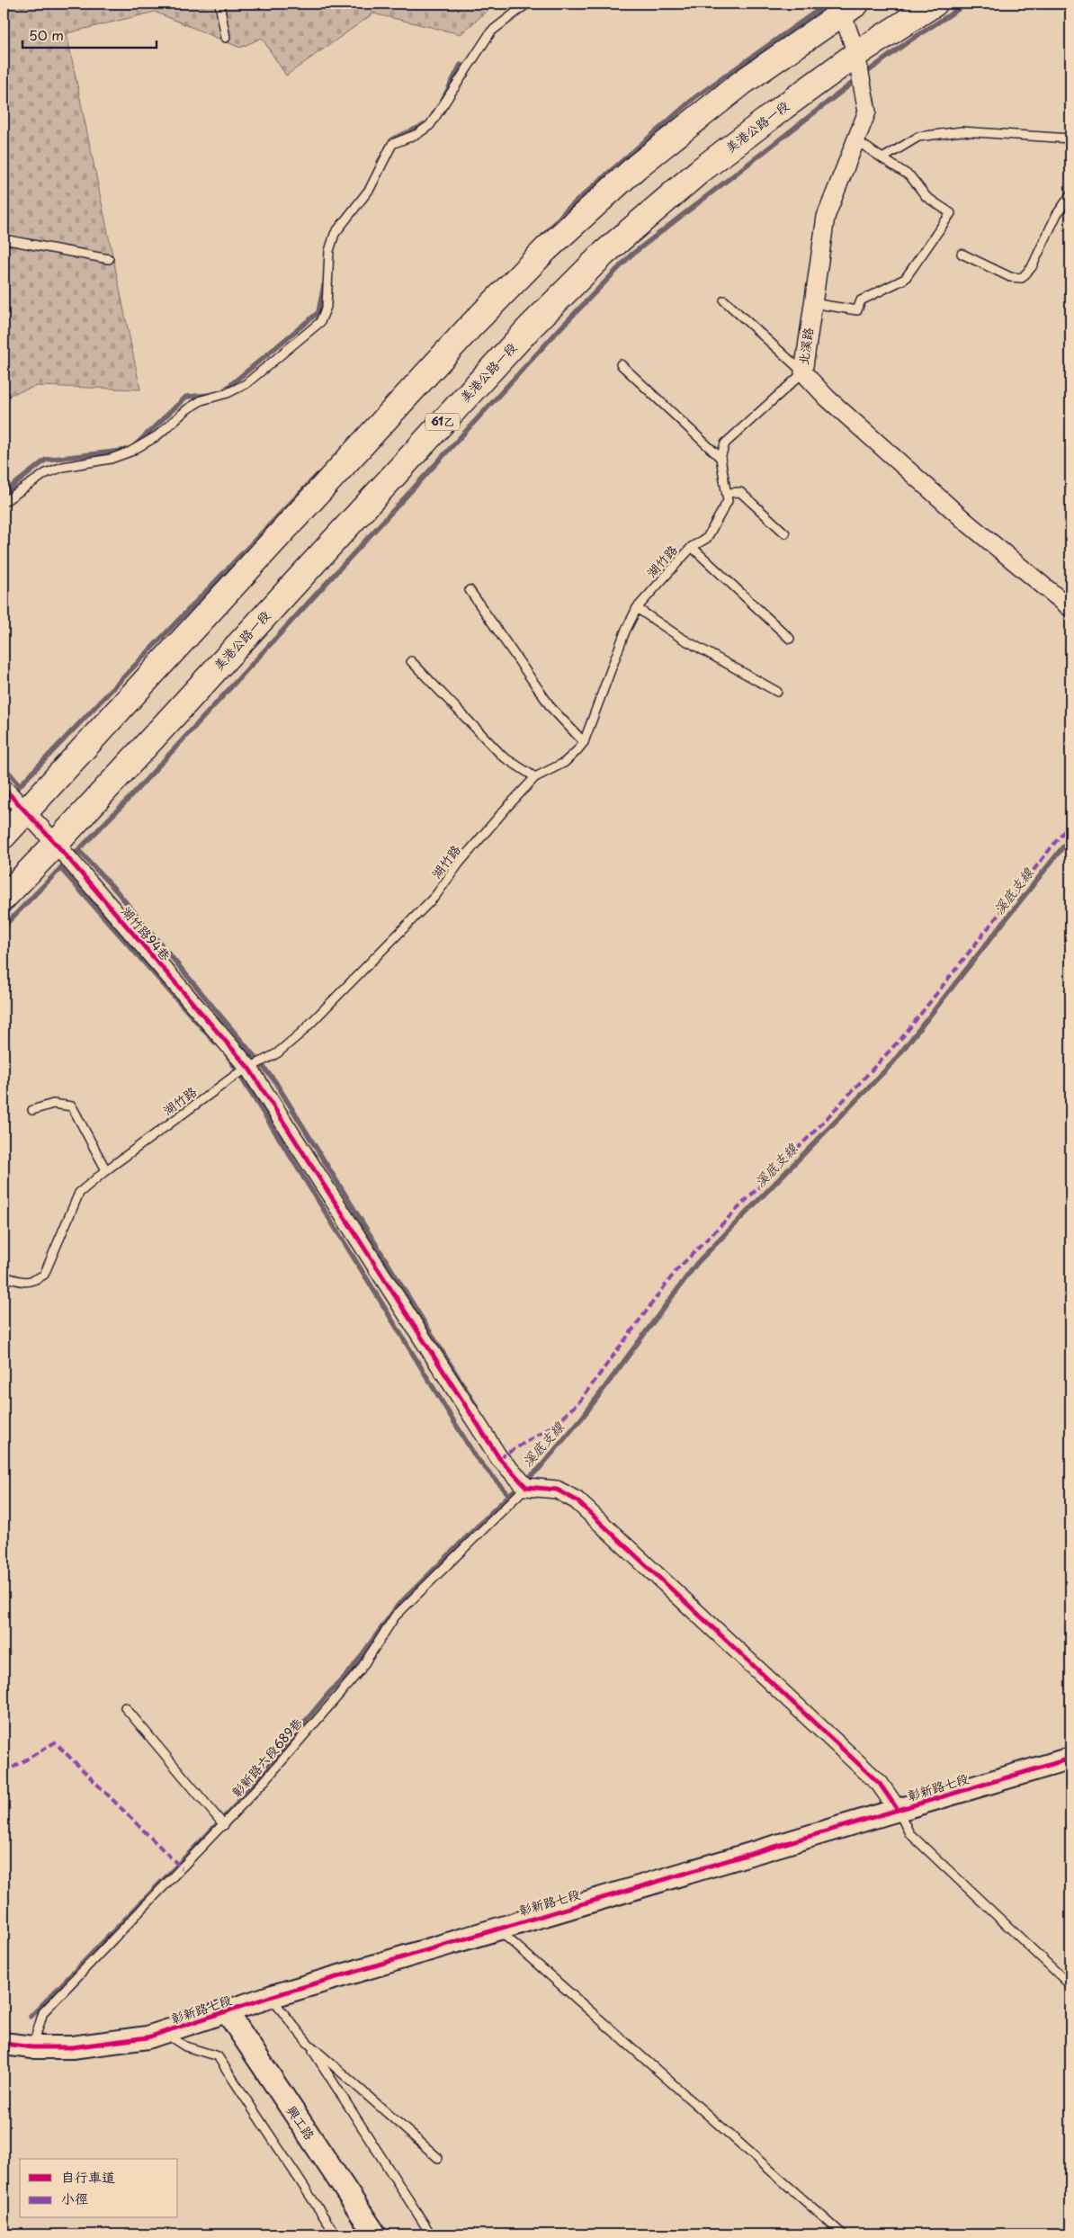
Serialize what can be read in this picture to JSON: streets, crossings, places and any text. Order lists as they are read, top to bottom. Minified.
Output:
{"streets":{"main road":["美港公路一段","61乙"],"street":["北溪路","湖竹路94巷","彰新路七段","興工路"],"lane":["湖竹路","彰新路六段689巷"]},"crossings":[["美港公路一段","北溪路"],["美港公路一段","湖竹路94巷"],["湖竹路","湖竹路94巷"],["湖竹路94巷","彰新路六段689巷"],["彰新路六段689巷","彰新路七段"],["彰新路七段","興工路"]],"water":["溪底支線"],"legend":["自行車道","小徑"],"scale_bar":"50 m"}
